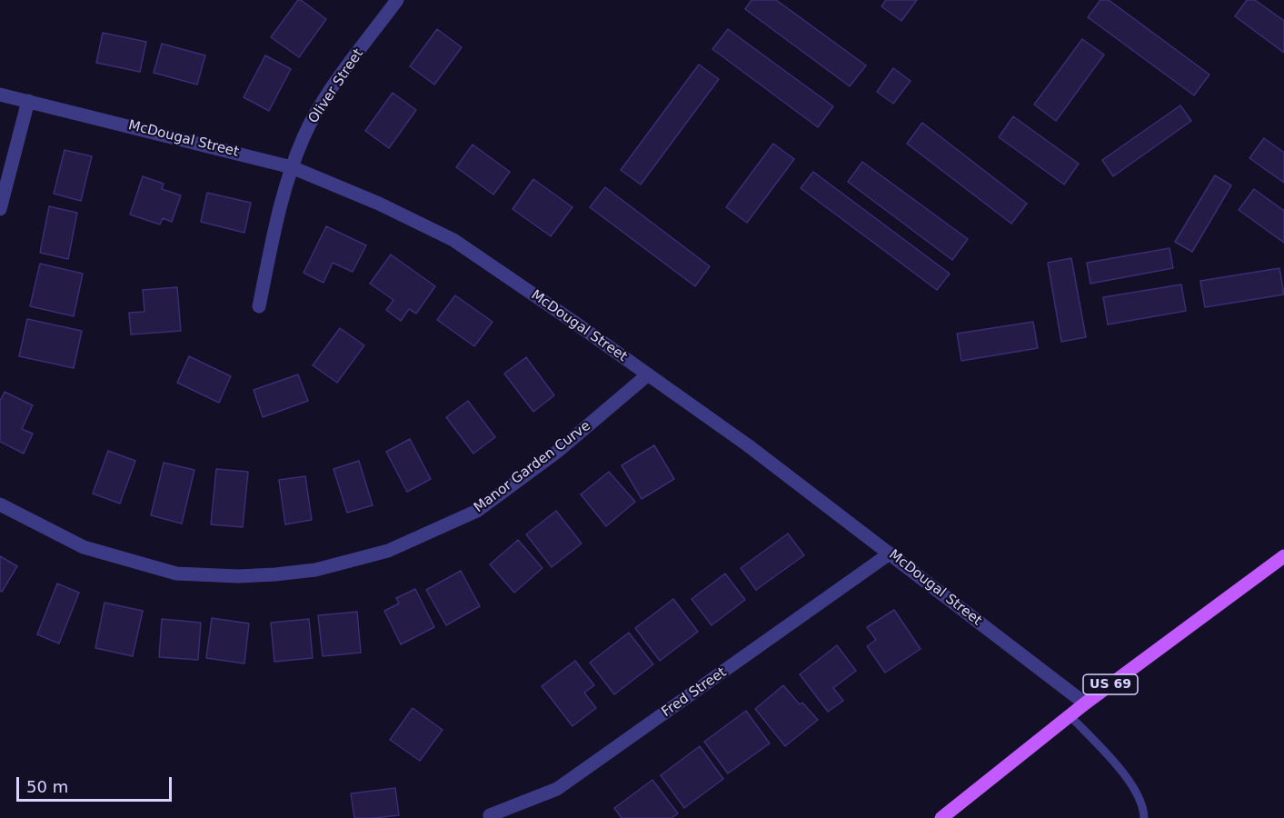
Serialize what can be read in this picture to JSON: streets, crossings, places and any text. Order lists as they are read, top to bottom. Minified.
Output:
{"streets":{"main road":["US 69"],"street":["Oliver Street","McDougal Street","Manor Garden Curve","Fred Street"]},"crossings":[["Oliver Street","McDougal Street"],["McDougal Street","Manor Garden Curve"],["McDougal Street","US 69"],["McDougal Street","Fred Street"]],"scale_bar":"50 m"}
